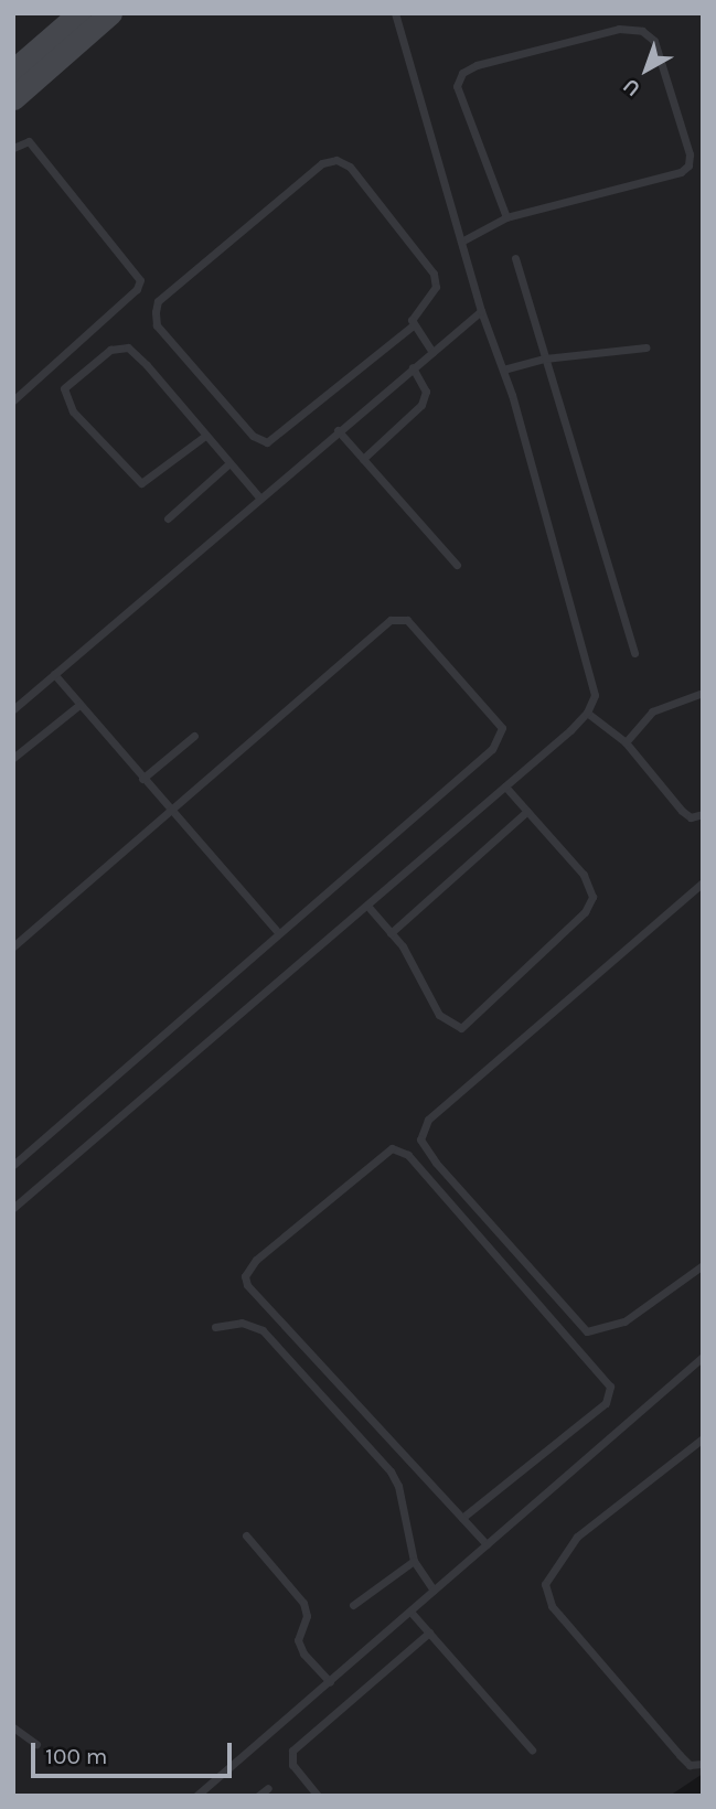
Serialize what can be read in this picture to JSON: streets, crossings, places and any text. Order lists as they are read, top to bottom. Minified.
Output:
{"scale_bar":"100 m","north":"bottom left"}
